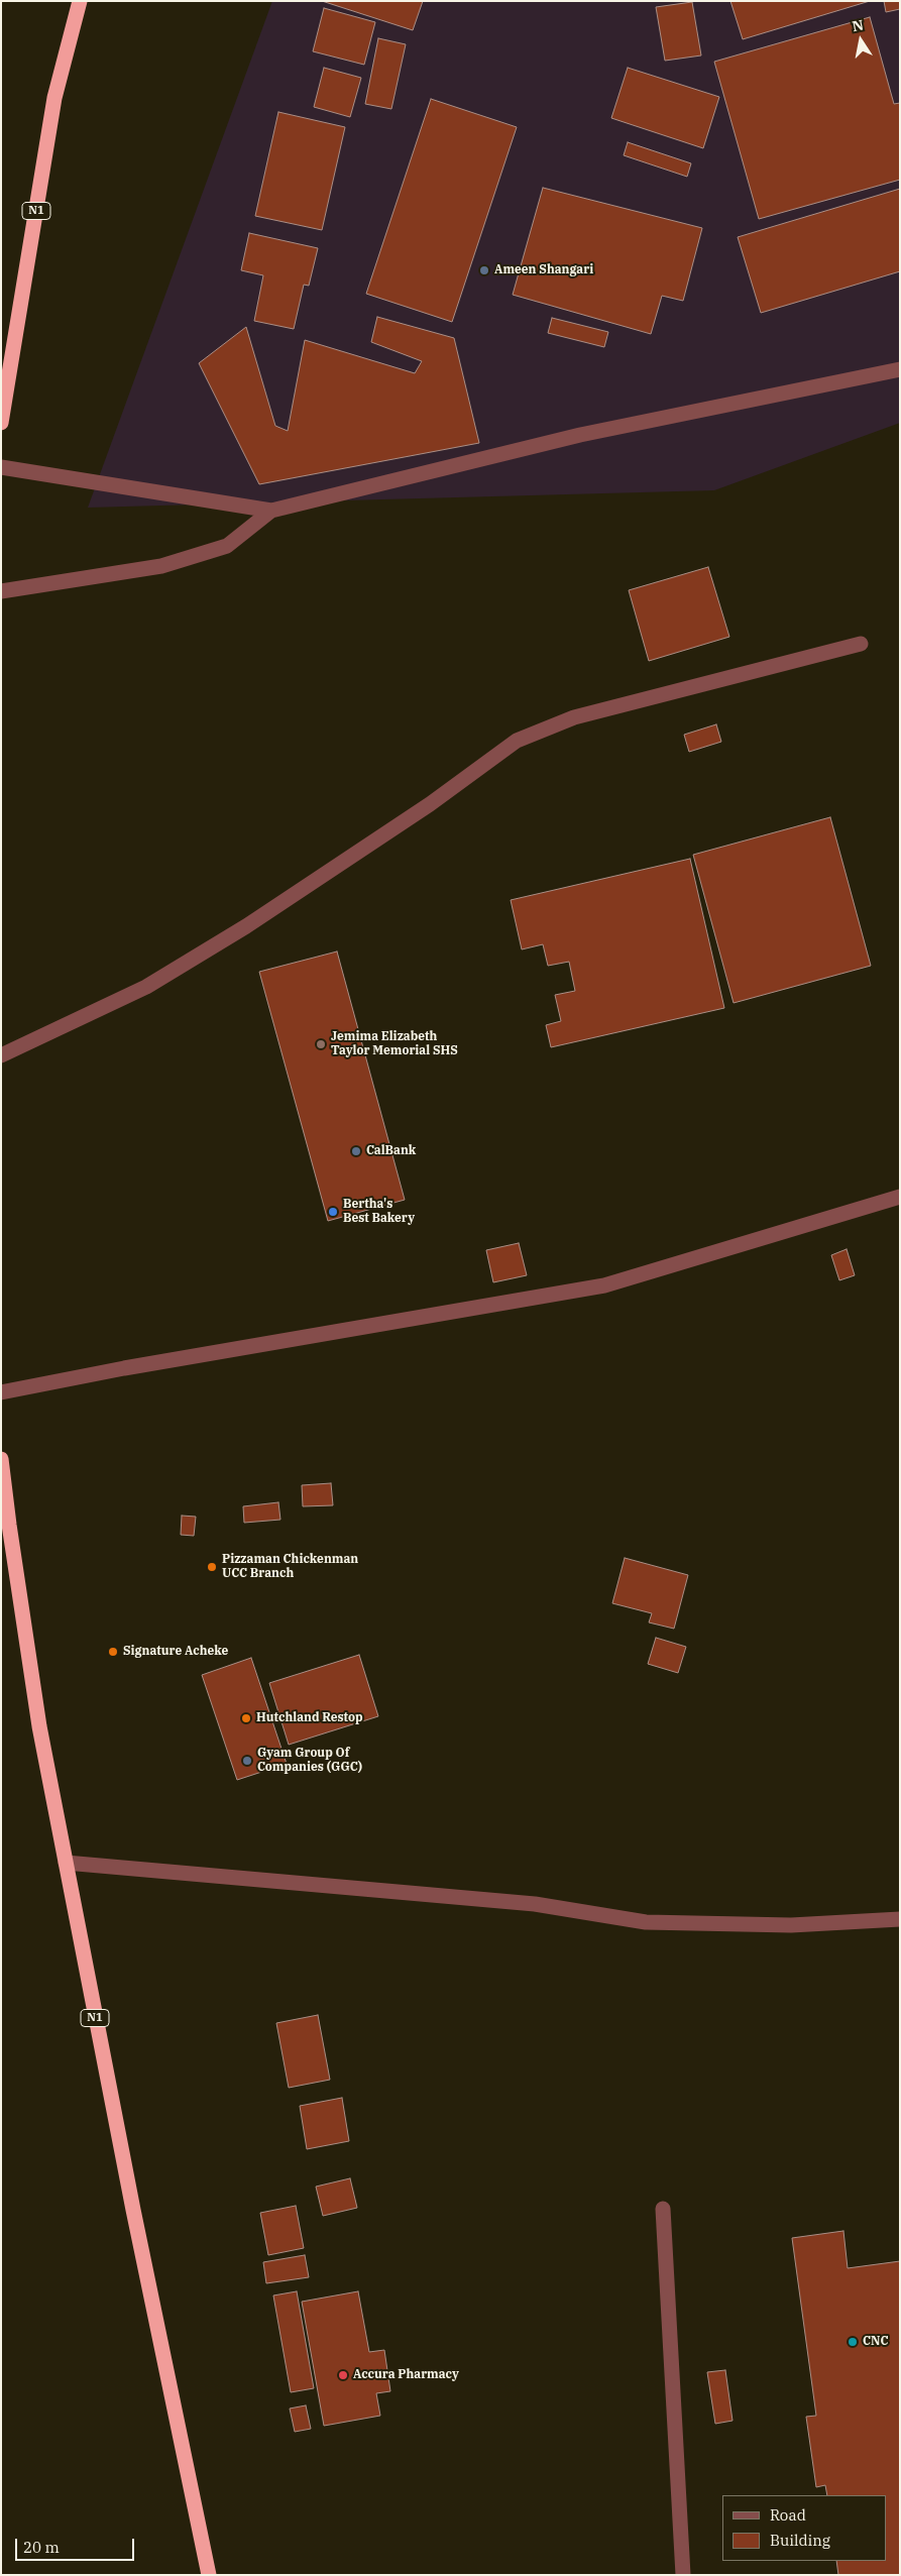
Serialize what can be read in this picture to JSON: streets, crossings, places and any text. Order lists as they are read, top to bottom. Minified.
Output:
{"streets":{"highway":["N1"]},"places":["Ameen Shangari","Jemima Elizabeth Taylor Memorial SHS","CalBank","Bertha's Best Bakery","Pizzaman Chickenman UCC Branch","Signature Acheke","Hutchland Restop","Gyam Group Of Companies (GGC)","CNC","Accura Pharmacy"],"legend":["Road","Building"],"scale_bar":"20 m","north":"top"}
